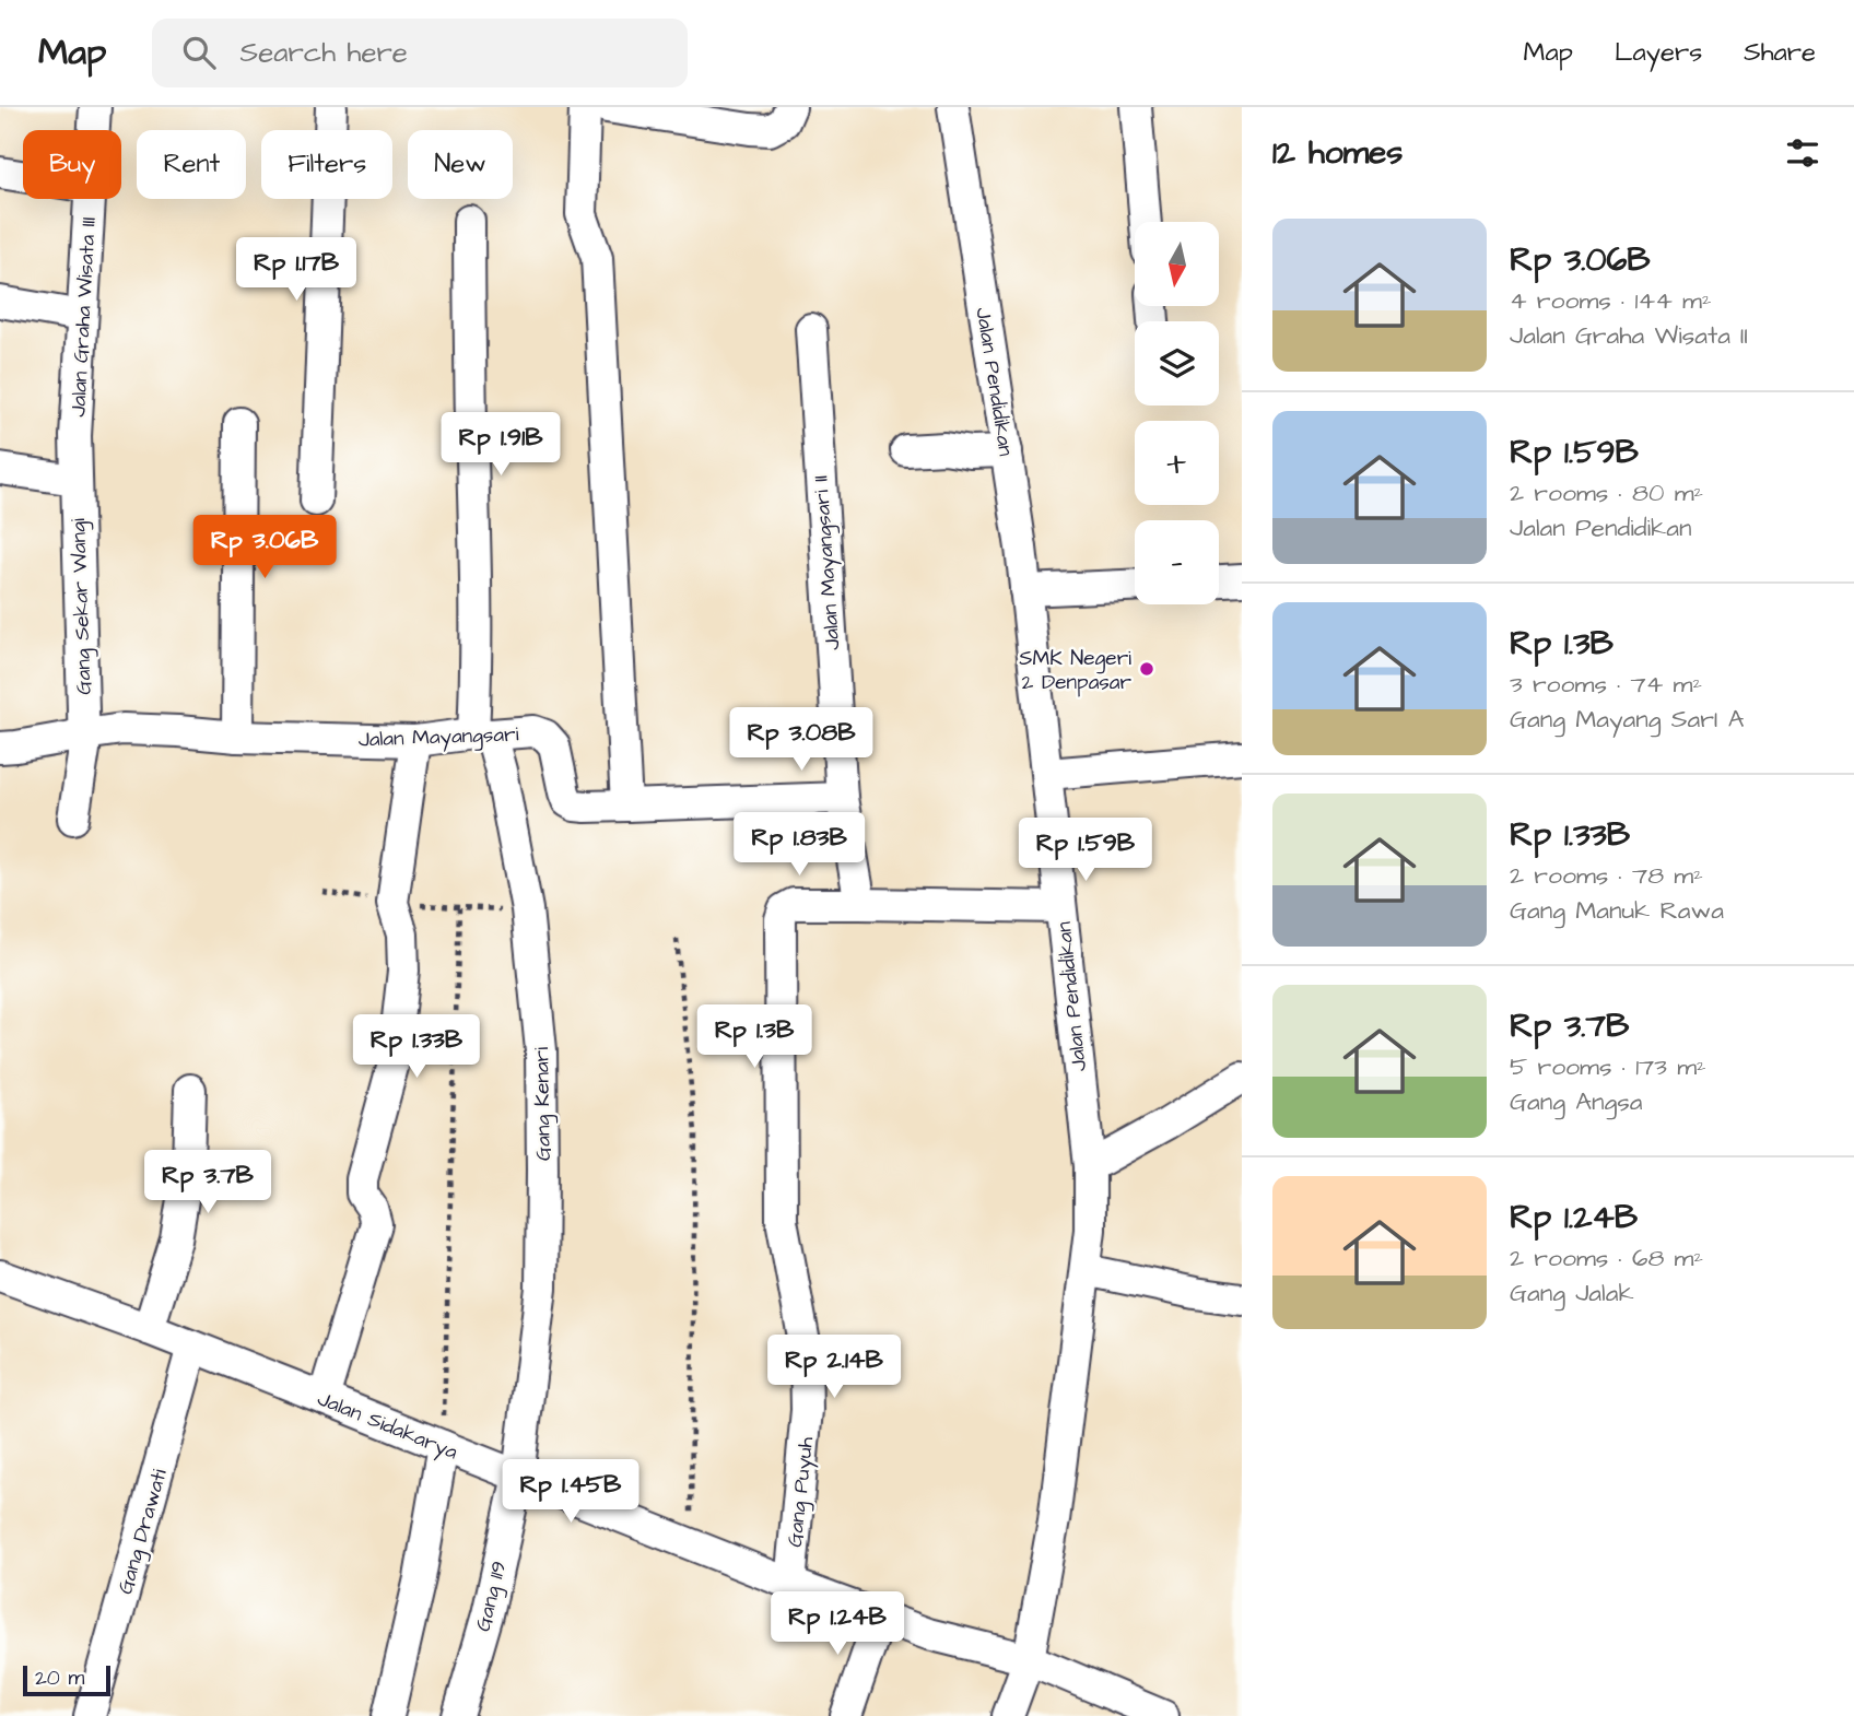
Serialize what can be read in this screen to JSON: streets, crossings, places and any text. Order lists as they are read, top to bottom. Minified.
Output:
{"streets":{"street":["Jalan Graha Wisata III","Jalan Pendidikan","Jalan Mayangsari II","Gang Sekar Wangi","Jalan Mayangsari","Gang Kenari","Jalan Sidakarya","Gang Puyuh","Gang Drawati","Gang 119"]},"crossings":[["Jalan Graha Wisata III","Gang Sekar Wangi"],["Jalan Pendidikan","Jalan Sidakarya"],["Jalan Mayangsari II","Jalan Mayangsari"],["Gang Sekar Wangi","Jalan Mayangsari"],["Jalan Mayangsari","Gang Kenari"],["Gang Kenari","Jalan Sidakarya"],["Gang Kenari","Gang 119"],["Jalan Sidakarya","Gang Puyuh"],["Jalan Sidakarya","Gang Drawati"],["Jalan Sidakarya","Gang 119"]],"places":["SMK Negeri 2 Denpasar"],"scale_bar":"20 m","north":"bottom","page":{"header":"Map","search":"Search here","nav":["Map","Layers","Share"],"heading":"12 homes","chip":["Buy","Rent","Filters","New"],"list":[{"name":"Rp 3.06B","note":"4 rooms · 144 m² · Jalan Graha Wisata II"},{"name":"Rp 1.59B","note":"2 rooms · 80 m² · Jalan Pendidikan"},{"name":"Rp 1.3B","note":"3 rooms · 74 m² · Gang Mayang SarI A"},{"name":"Rp 1.33B","note":"2 rooms · 78 m² · Gang Manuk Rawa"},{"name":"Rp 3.7B","note":"5 rooms · 173 m² · Gang Angsa"},{"name":"Rp 1.24B","note":"2 rooms · 68 m² · Gang Jalak"}],"map_buttons":["+","−"],"price":["Rp 1.17B","Rp 1.91B","Rp 3.06B","Rp 3.08B","Rp 1.83B","Rp 1.59B","Rp 1.3B","Rp 1.33B","Rp 3.7B","Rp 2.14B","Rp 1.45B","Rp 1.24B"],"scale":"20 m"}}
